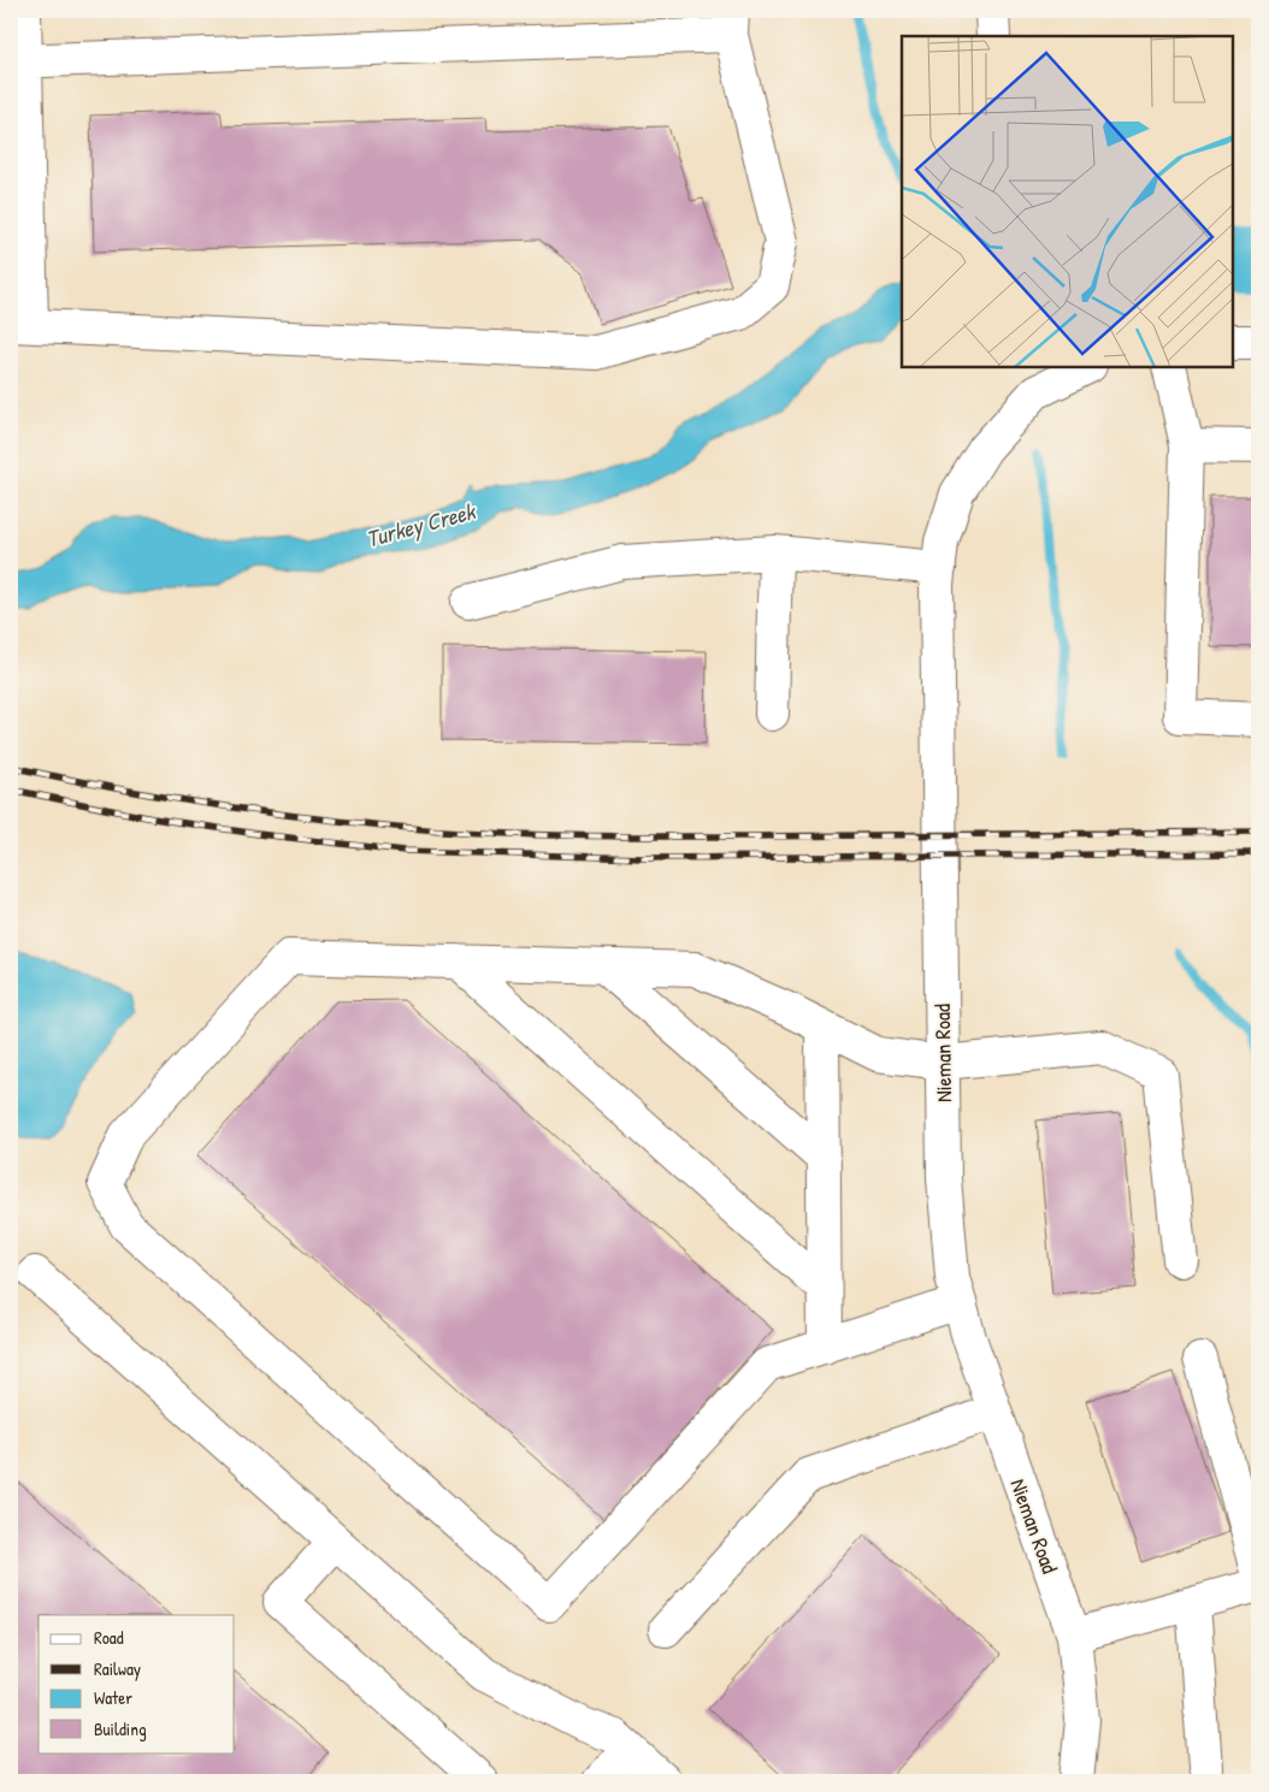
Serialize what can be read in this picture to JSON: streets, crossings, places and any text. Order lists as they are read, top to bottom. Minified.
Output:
{"streets":{"street":["Nieman Road"]},"water":["Turkey Creek"],"legend":["Road","Railway","Water","Building"]}
